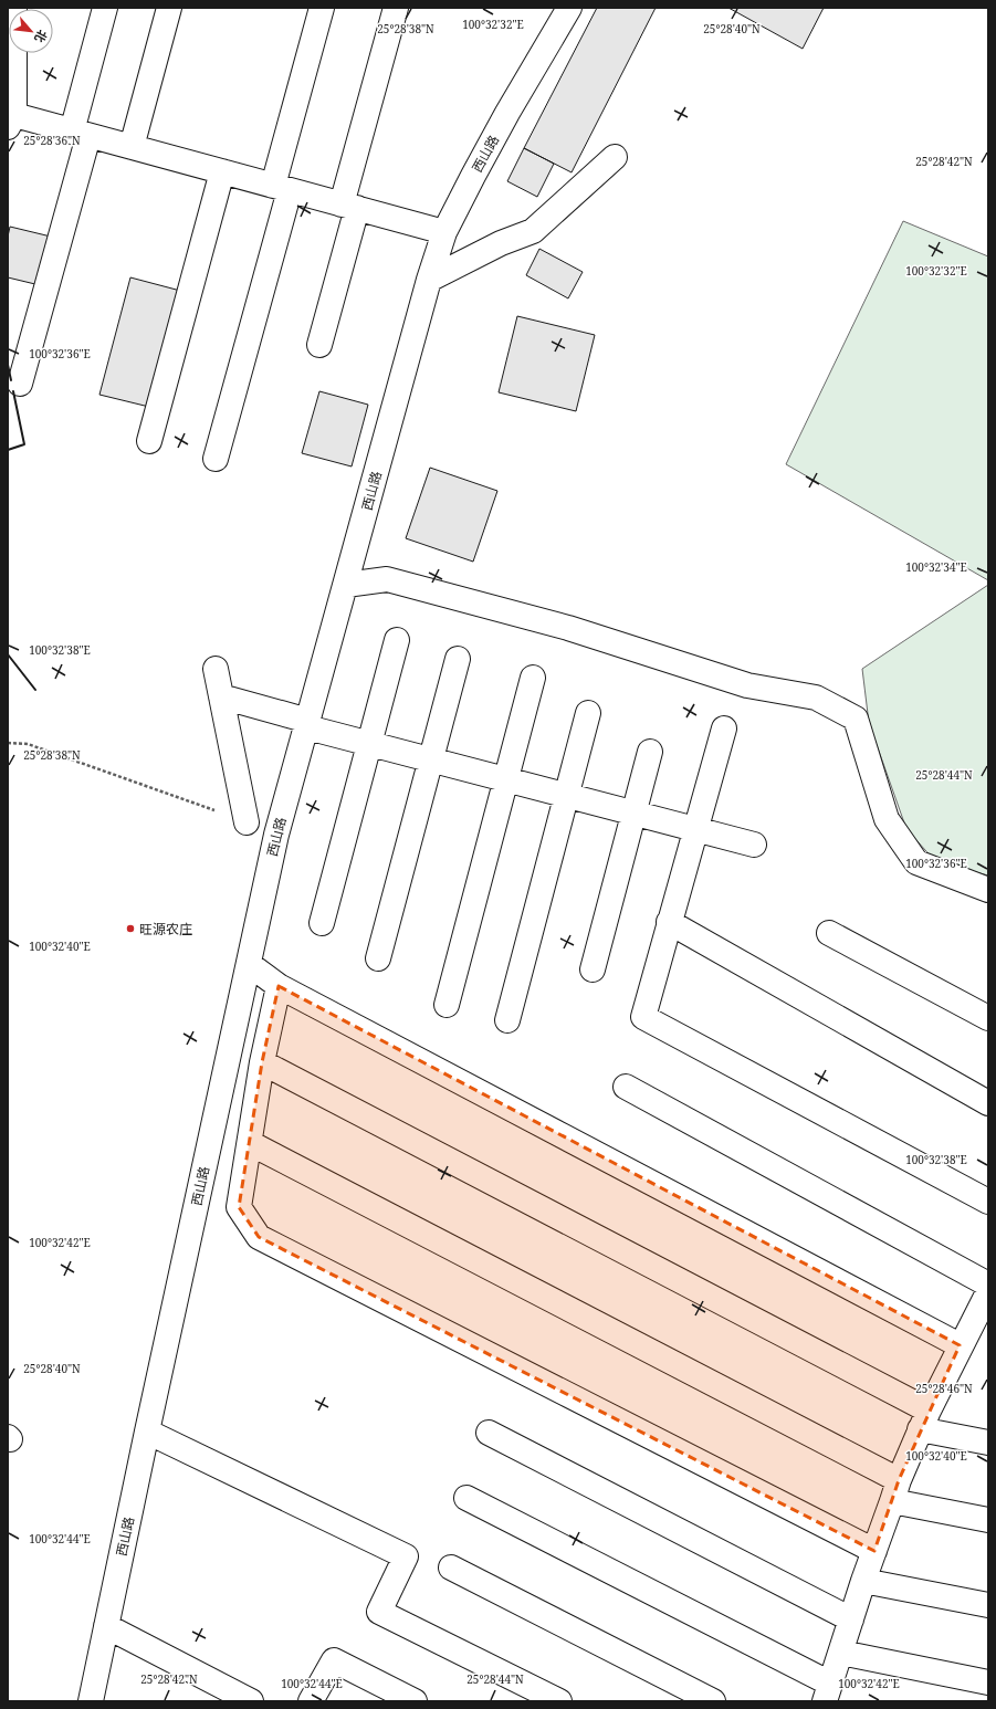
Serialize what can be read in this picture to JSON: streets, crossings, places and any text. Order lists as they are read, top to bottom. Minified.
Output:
{"streets":{"street":["西山路"]},"places":["旺源农庄"],"north":"bottom right","coordinates":["100°32'32\"E","25°28'38\"N","25°28'40\"N","25°28'36\"N","25°28'42\"N","100°32'36\"E","100°32'34\"E","100°32'38\"E","25°28'44\"N","100°32'40\"E","100°32'42\"E","25°28'46\"N","100°32'44\"E"]}
